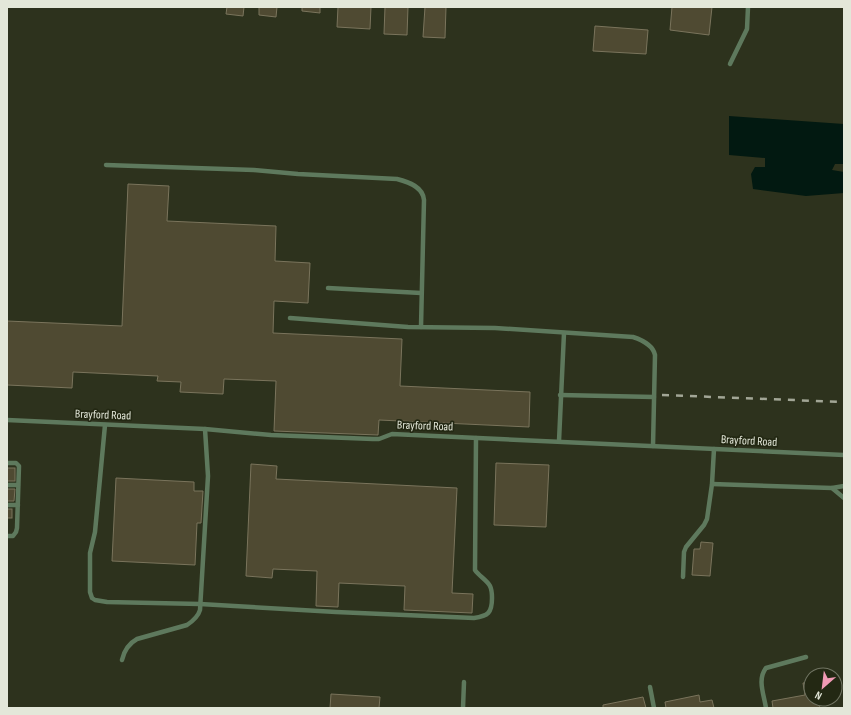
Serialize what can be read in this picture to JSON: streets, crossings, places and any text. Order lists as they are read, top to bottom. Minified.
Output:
{"streets":{"lane":["Brayford Road"]},"north":"bottom left"}
